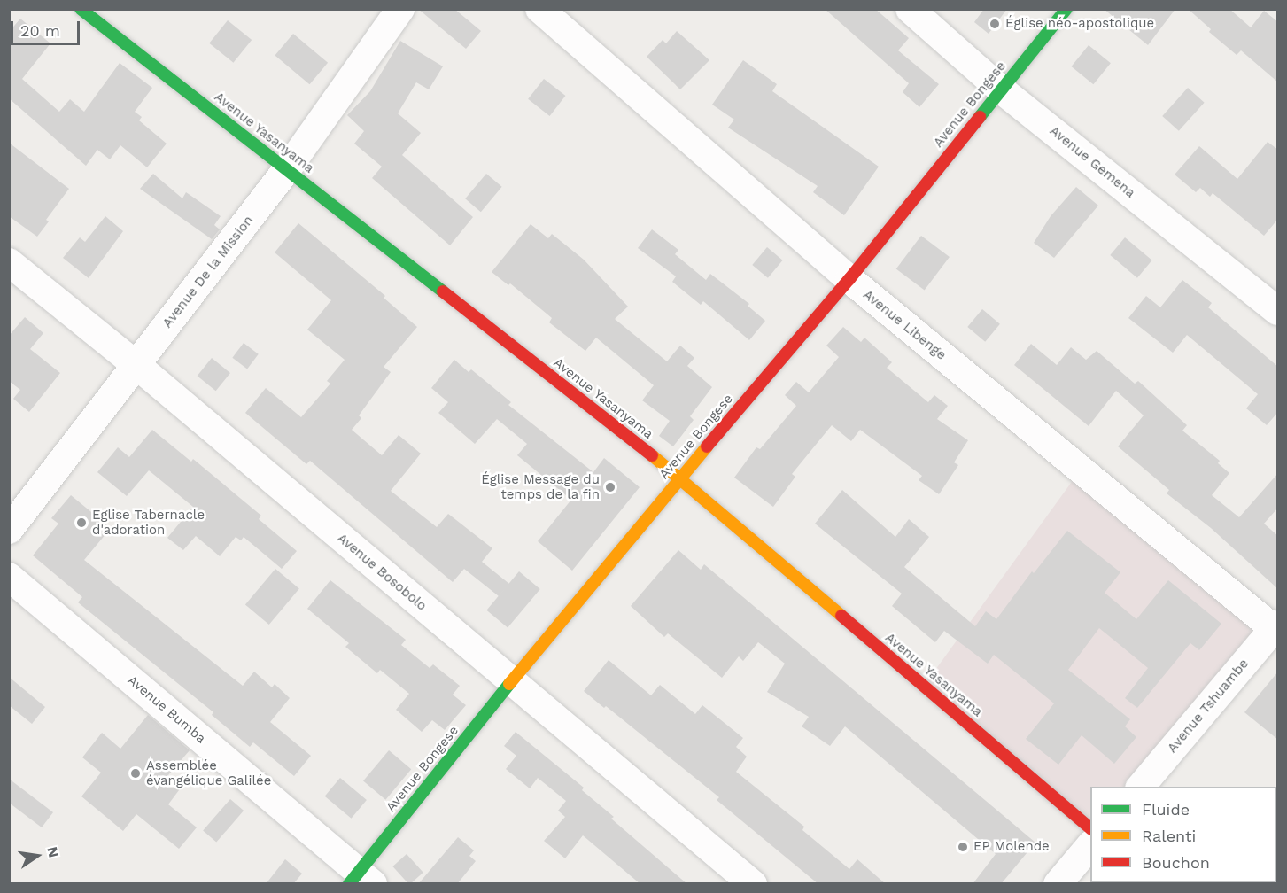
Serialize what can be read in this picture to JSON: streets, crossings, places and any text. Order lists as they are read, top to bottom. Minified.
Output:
{"streets":{"street":["Avenue Bongese","Avenue Yasanyama","Avenue Gemena","Avenue De la Mission","Avenue Libenge","Avenue Bosobolo","Avenue Tshuambe","Avenue Bumba"]},"crossings":[["Avenue Bongese","Avenue Yasanyama"],["Avenue Bongese","Avenue Gemena"],["Avenue Bongese","Avenue Libenge"],["Avenue Bongese","Avenue Bosobolo"],["Avenue Bongese","Avenue Bumba"],["Avenue Yasanyama","Avenue De la Mission"],["Avenue De la Mission","Avenue Bosobolo"],["Avenue Libenge","Avenue Tshuambe"]],"places":["Église néo-apostolique","Église Message du temps de la fin","Eglise Tabernacle d'adoration","Assemblée évangélique Galilée","EP Molende"],"legend":["Fluide","Ralenti","Bouchon"],"scale_bar":"20 m","north":"right"}
